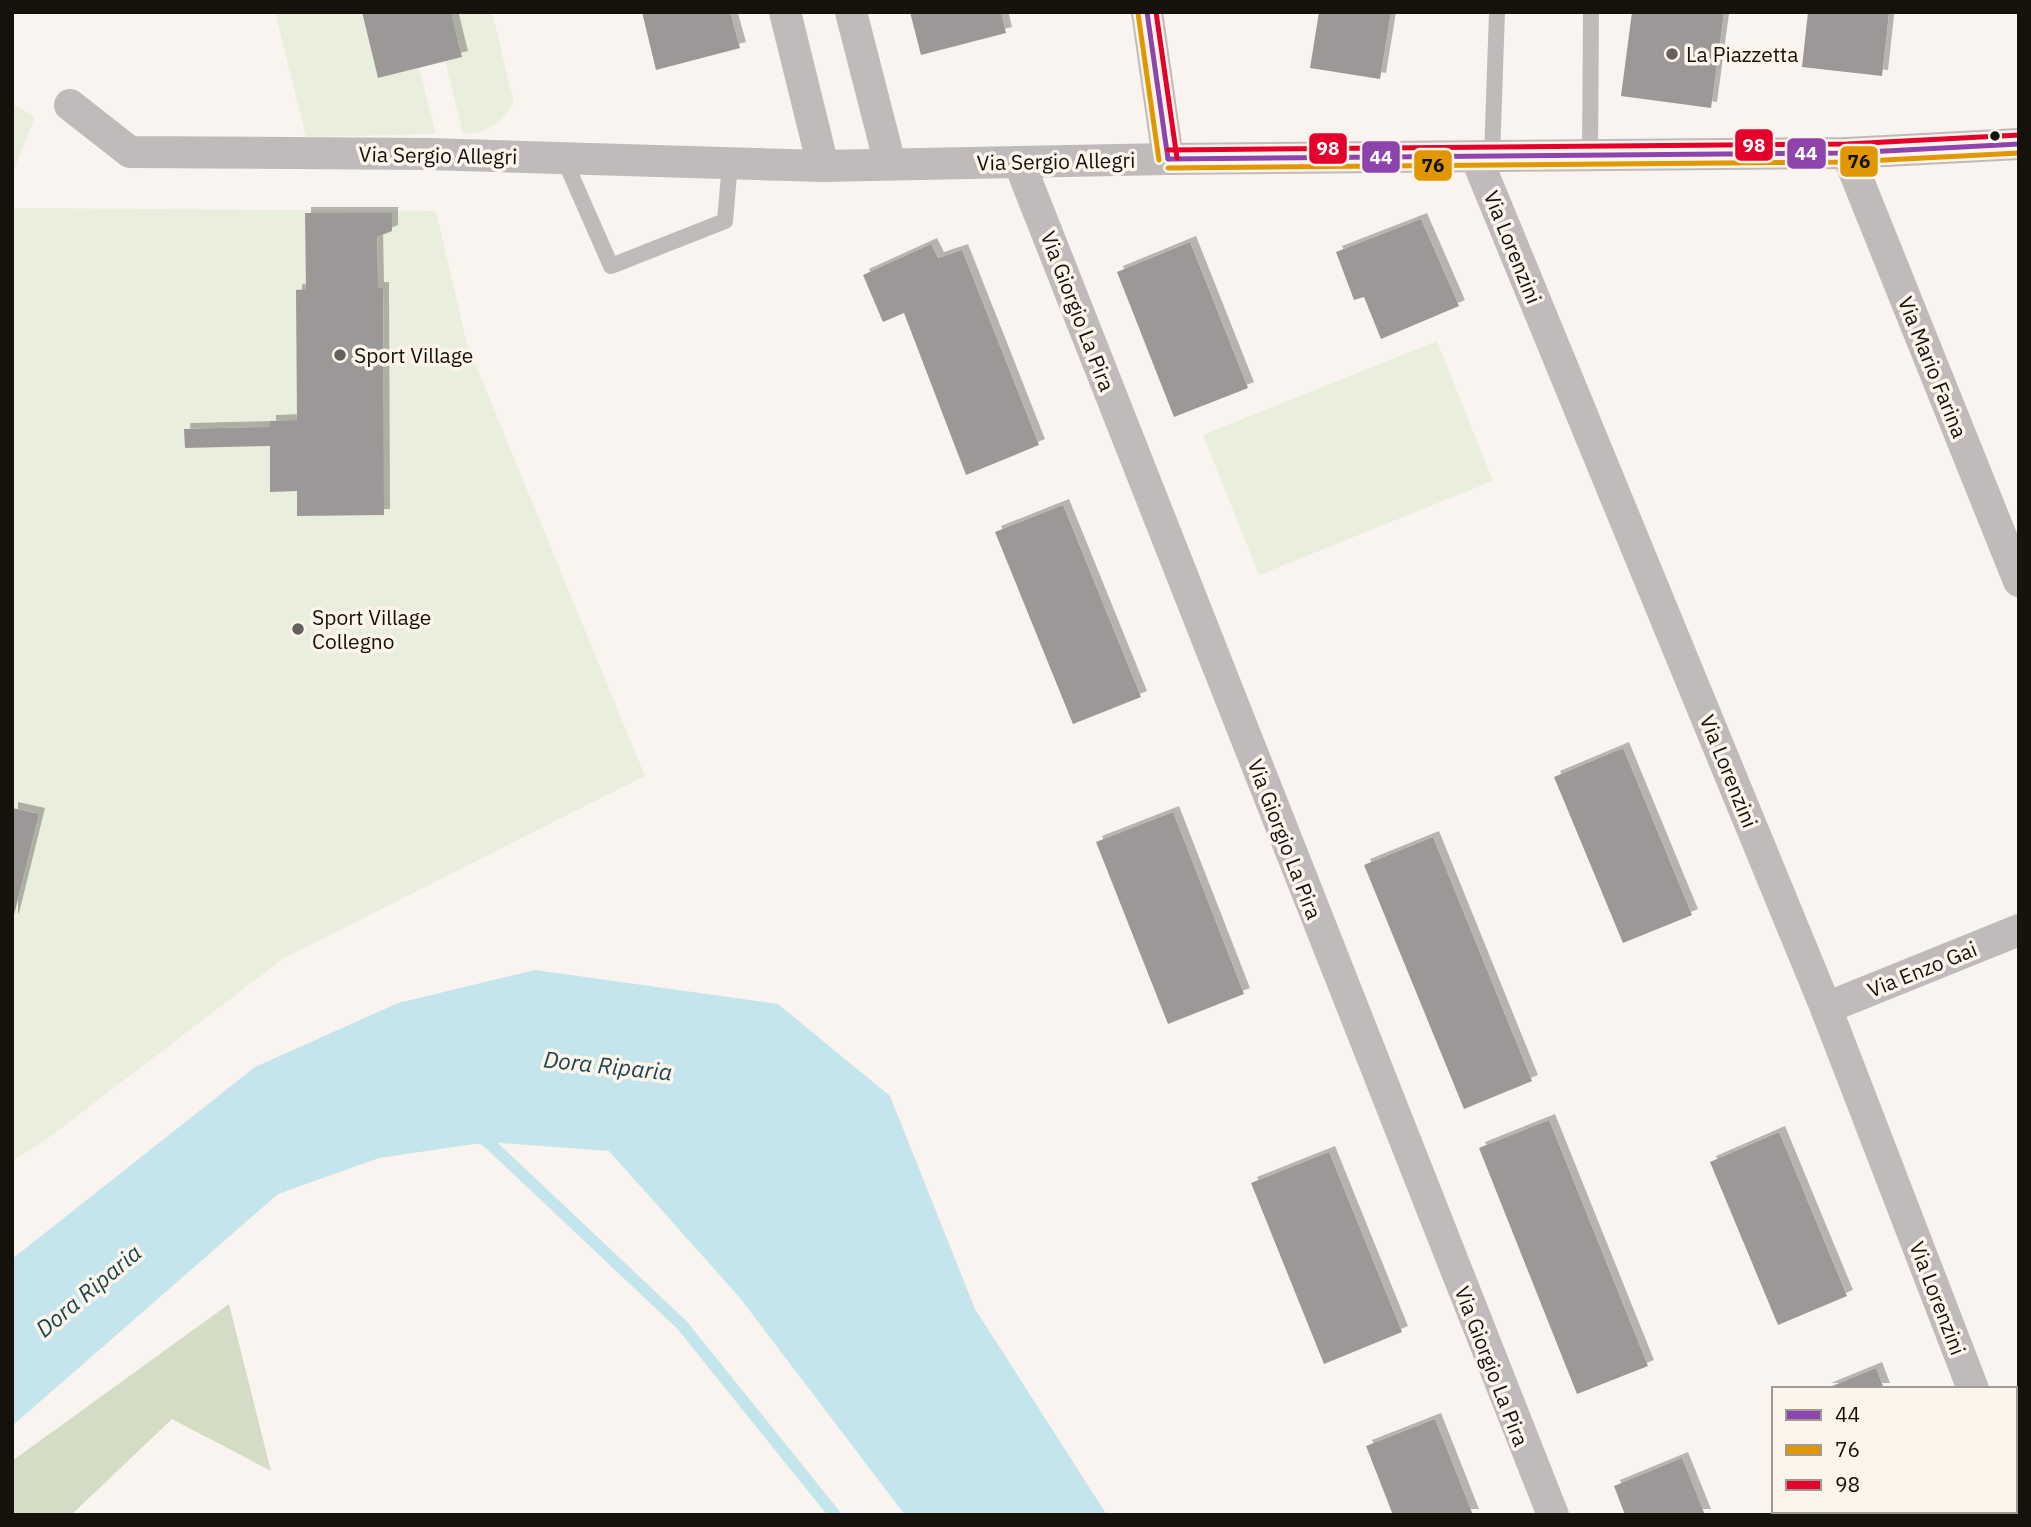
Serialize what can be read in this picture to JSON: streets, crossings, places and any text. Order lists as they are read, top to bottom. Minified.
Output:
{"streets":{"street":["Via Sergio Allegri","Via Lorenzini","Via Giorgio La Pira","Via Mario Farina","Via Enzo Gai"]},"crossings":[["Via Sergio Allegri","Via Lorenzini"],["Via Sergio Allegri","Via Giorgio La Pira"],["Via Sergio Allegri","Via Mario Farina"],["Via Lorenzini","Via Enzo Gai"]],"water":["Dora Riparia"],"places":["La Piazzetta","Sport Village","Sport Village Collegno"],"lines":["transit line 44","transit line 98","transit line 76"],"legend":["44","76","98"]}
